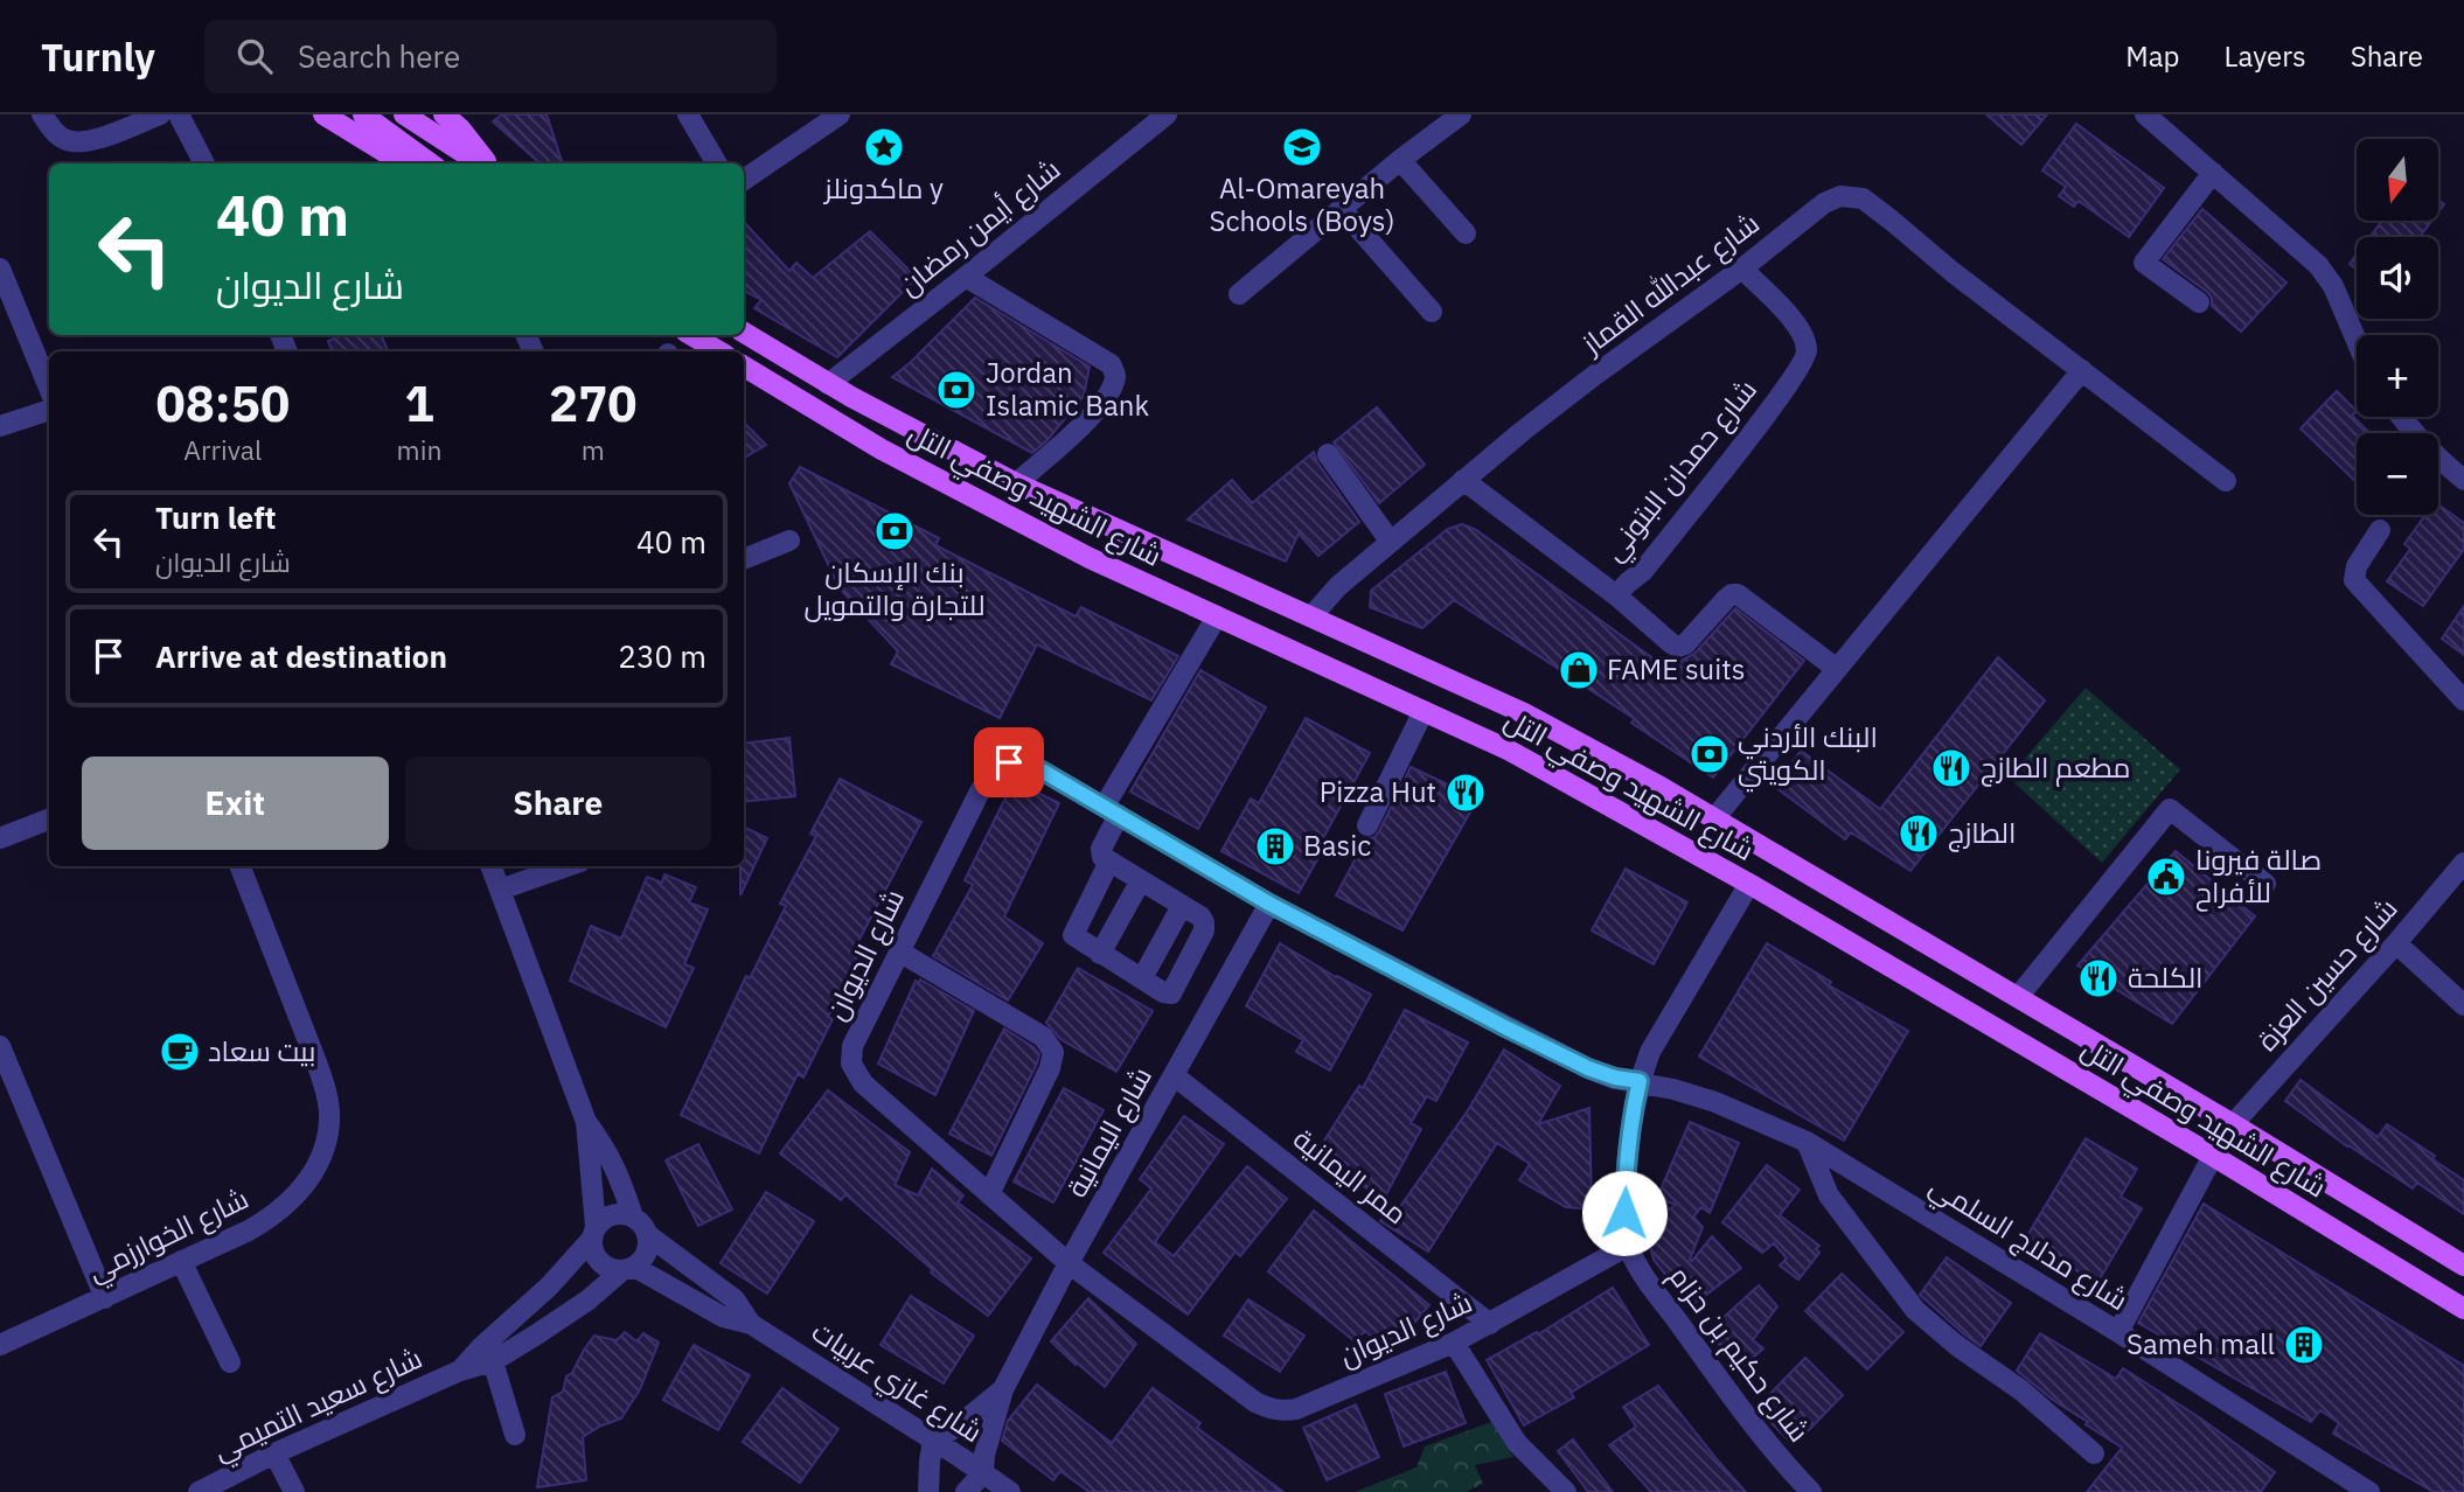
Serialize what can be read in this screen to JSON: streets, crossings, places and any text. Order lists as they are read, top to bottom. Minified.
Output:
{"streets":{"main road":["شارع الشهيد وصفي التل"],"street":["شارع أيمن رمضان","شارع عبدالله القماز","شارع حمدان البتوني","شارع الديوان","شارع حسين العزة","شارع اليمانية","ممر اليمانية","شارع الخوارزمي","شارع مدلاج السلمي","شارع حكيم بن حزام","شارع غازي عربيات","شارع سعيد التميمي"]},"crossings":[["شارع أيمن رمضان","شارع الشهيد وصفي التل"],["شارع عبدالله القماز","شارع حمدان البتوني"],["شارع عبدالله القماز","شارع الشهيد وصفي التل"],["شارع الشهيد وصفي التل","شارع حسين العزة"],["شارع الشهيد وصفي التل","شارع حكيم بن حزام"],["شارع الديوان","شارع اليمانية"],["شارع الديوان","ممر اليمانية"],["شارع الديوان","شارع مدلاج السلمي"],["شارع الديوان","شارع حكيم بن حزام"],["شارع اليمانية","ممر اليمانية"],["شارع اليمانية","شارع غازي عربيات"],["شارع مدلاج السلمي","شارع حكيم بن حزام"],["شارع غازي عربيات","شارع سعيد التميمي"]],"places":{"place":["ماكدونلز y"],"school or university":["Al-Omareyah Schools (Boys)"],"bank":["Jordan Islamic Bank","بنك الإسكان للتجارة والتمويل","البنك الأردني الكويتي"],"shop":["FAME suits"],"restaurant":["مطعم الطازج","Pizza Hut","الطازج","الكلحة"],"building":["Basic","Sameh mall"],"public building":["صالة فيرونا للأفراح"],"cafe":["بيت سعاد"]},"north":"bottom","page":{"header":"Turnly","search":"Search here","nav":["Map","Layers","Share"],"map_buttons":["+","−"],"turn":["40 m","شارع الديوان"],"eta":["08:50","Arrival","1","min","270","m"],"list":[{"name":"Turn left","note":"شارع الديوان","value":"40 m"},{"name":"Arrive at destination","value":"230 m"}],"buttons":["Exit","Share"]}}
